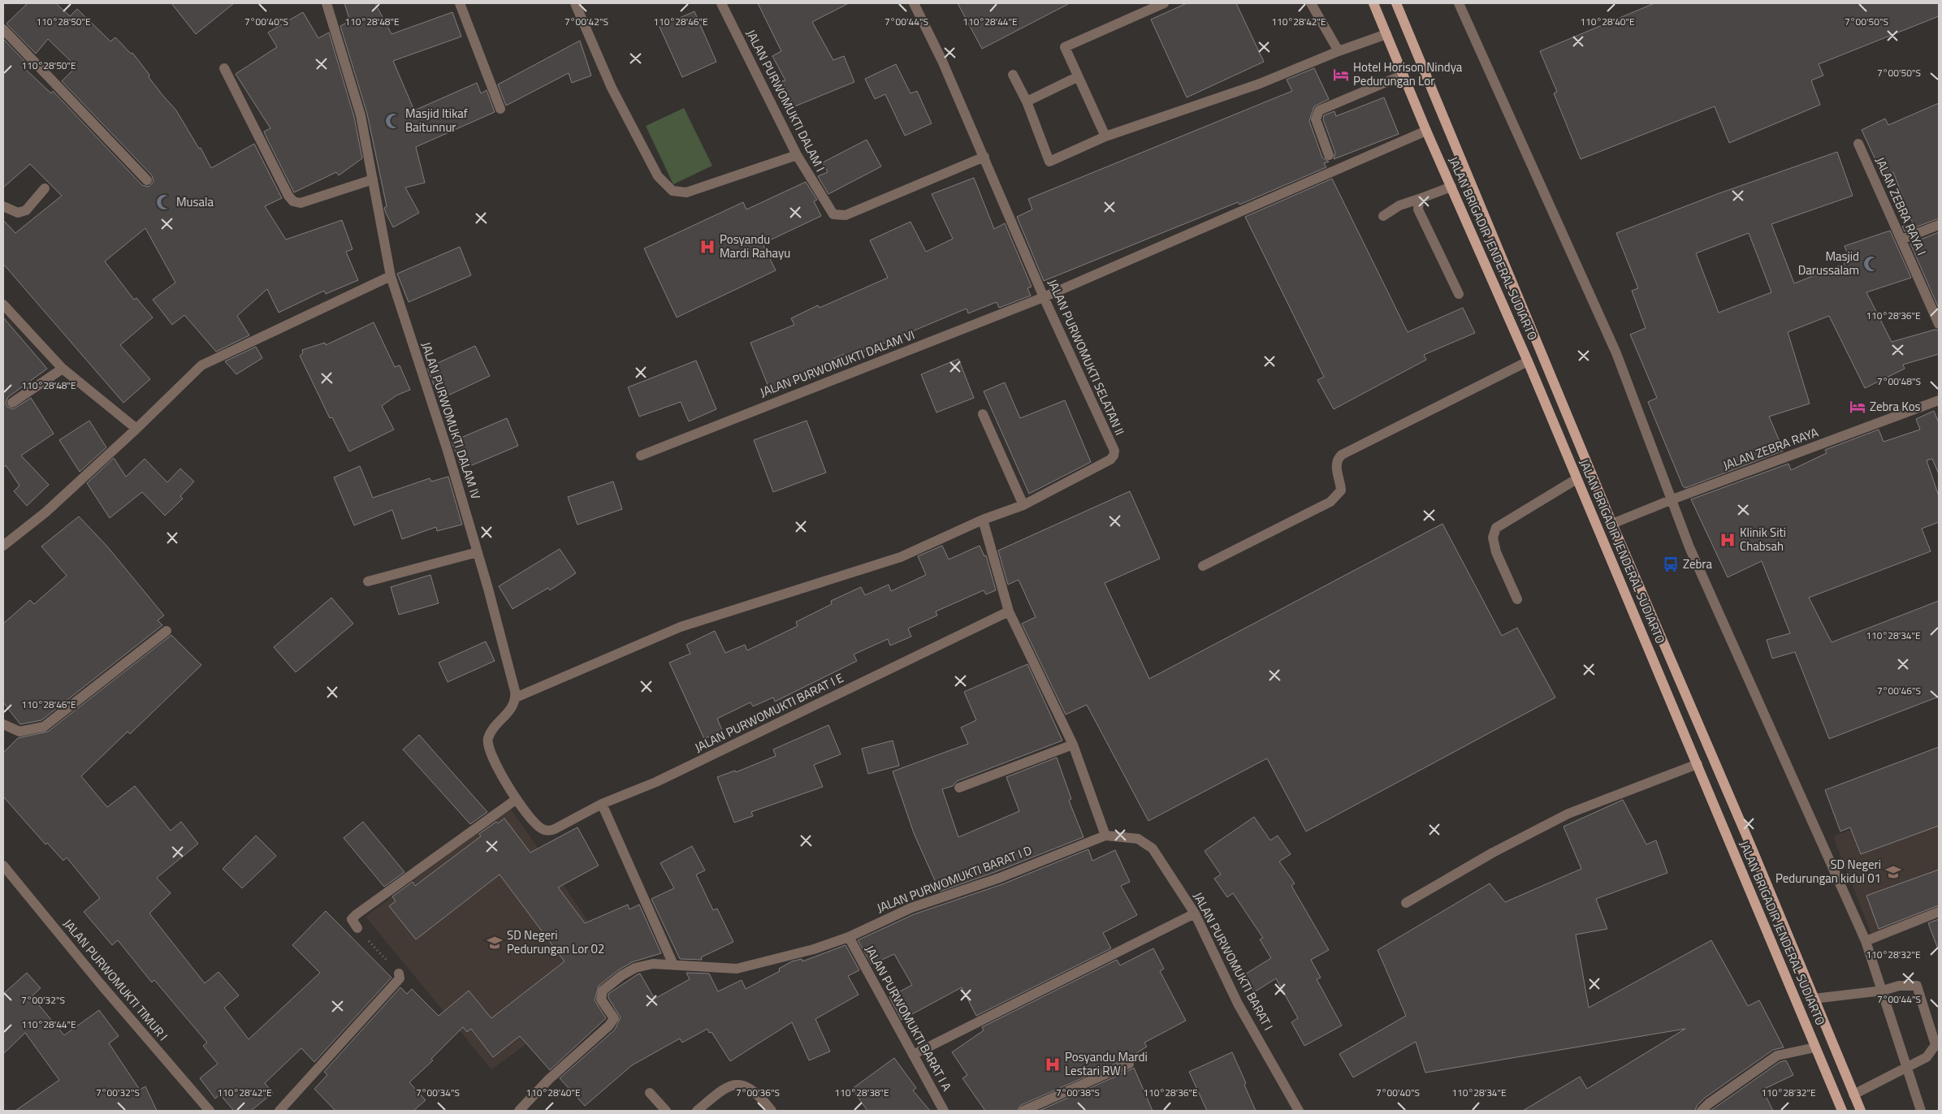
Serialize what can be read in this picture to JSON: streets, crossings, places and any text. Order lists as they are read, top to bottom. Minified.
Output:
{"streets":{"main road":["JALAN BRIGADIR JENDERAL SUDIARTO"],"street":["JALAN PURWOMUKTI DALAM I","JALAN ZEBRA RAYA I","JALAN PURWOMUKTI SELATAN II","JALAN PURWOMUKTI DALAM VI","JALAN PURWOMUKTI DALAM IV","JALAN ZEBRA RAYA","JALAN PURWOMUKTI BARAT I E","JALAN PURWOMUKTI BARAT I D","JALAN PURWOMUKTI BARAT I","JALAN PURWOMUKTI TIMUR I","JALAN PURWOMUKTI BARAT I A"]},"crossings":[["JALAN PURWOMUKTI DALAM I","JALAN PURWOMUKTI SELATAN II"],["JALAN BRIGADIR JENDERAL SUDIARTO","JALAN PURWOMUKTI DALAM VI"],["JALAN BRIGADIR JENDERAL SUDIARTO","JALAN ZEBRA RAYA"],["JALAN PURWOMUKTI SELATAN II","JALAN PURWOMUKTI DALAM VI"],["JALAN PURWOMUKTI SELATAN II","JALAN PURWOMUKTI DALAM IV"],["JALAN PURWOMUKTI BARAT I D","JALAN PURWOMUKTI BARAT I"],["JALAN PURWOMUKTI BARAT I D","JALAN PURWOMUKTI BARAT I A"]],"places":{"hotel":["Hotel Horison Nindya Pedurungan Lor","Zebra Kos"],"mosque":["Masjid Itikaf Baitunnur","Musala","Masjid Darussalam"],"hospital":["Posyandu Mardi Rahayu","Klinik Siti Chabsah","Posyandu Mardi Lestari RW I"],"bus stop":["Zebra"],"school or university":["SD Negeri Pedurungan kidul 01","SD Negeri Pedurungan Lor 02"]},"coordinates":["7°00'42\"S","7°00'44\"S","7°00'50\"S","7°00'40\"S","110°28'46\"E","110°28'42\"E","110°28'40\"E","110°28'50\"E","110°28'48\"E","110°28'44\"E","110°28'36\"E","7°00'48\"S","110°28'34\"E","7°00'46\"S","110°28'32\"E","7°00'32\"S","110°28'38\"E","7°00'34\"S","7°00'36\"S","7°00'38\"S"]}
